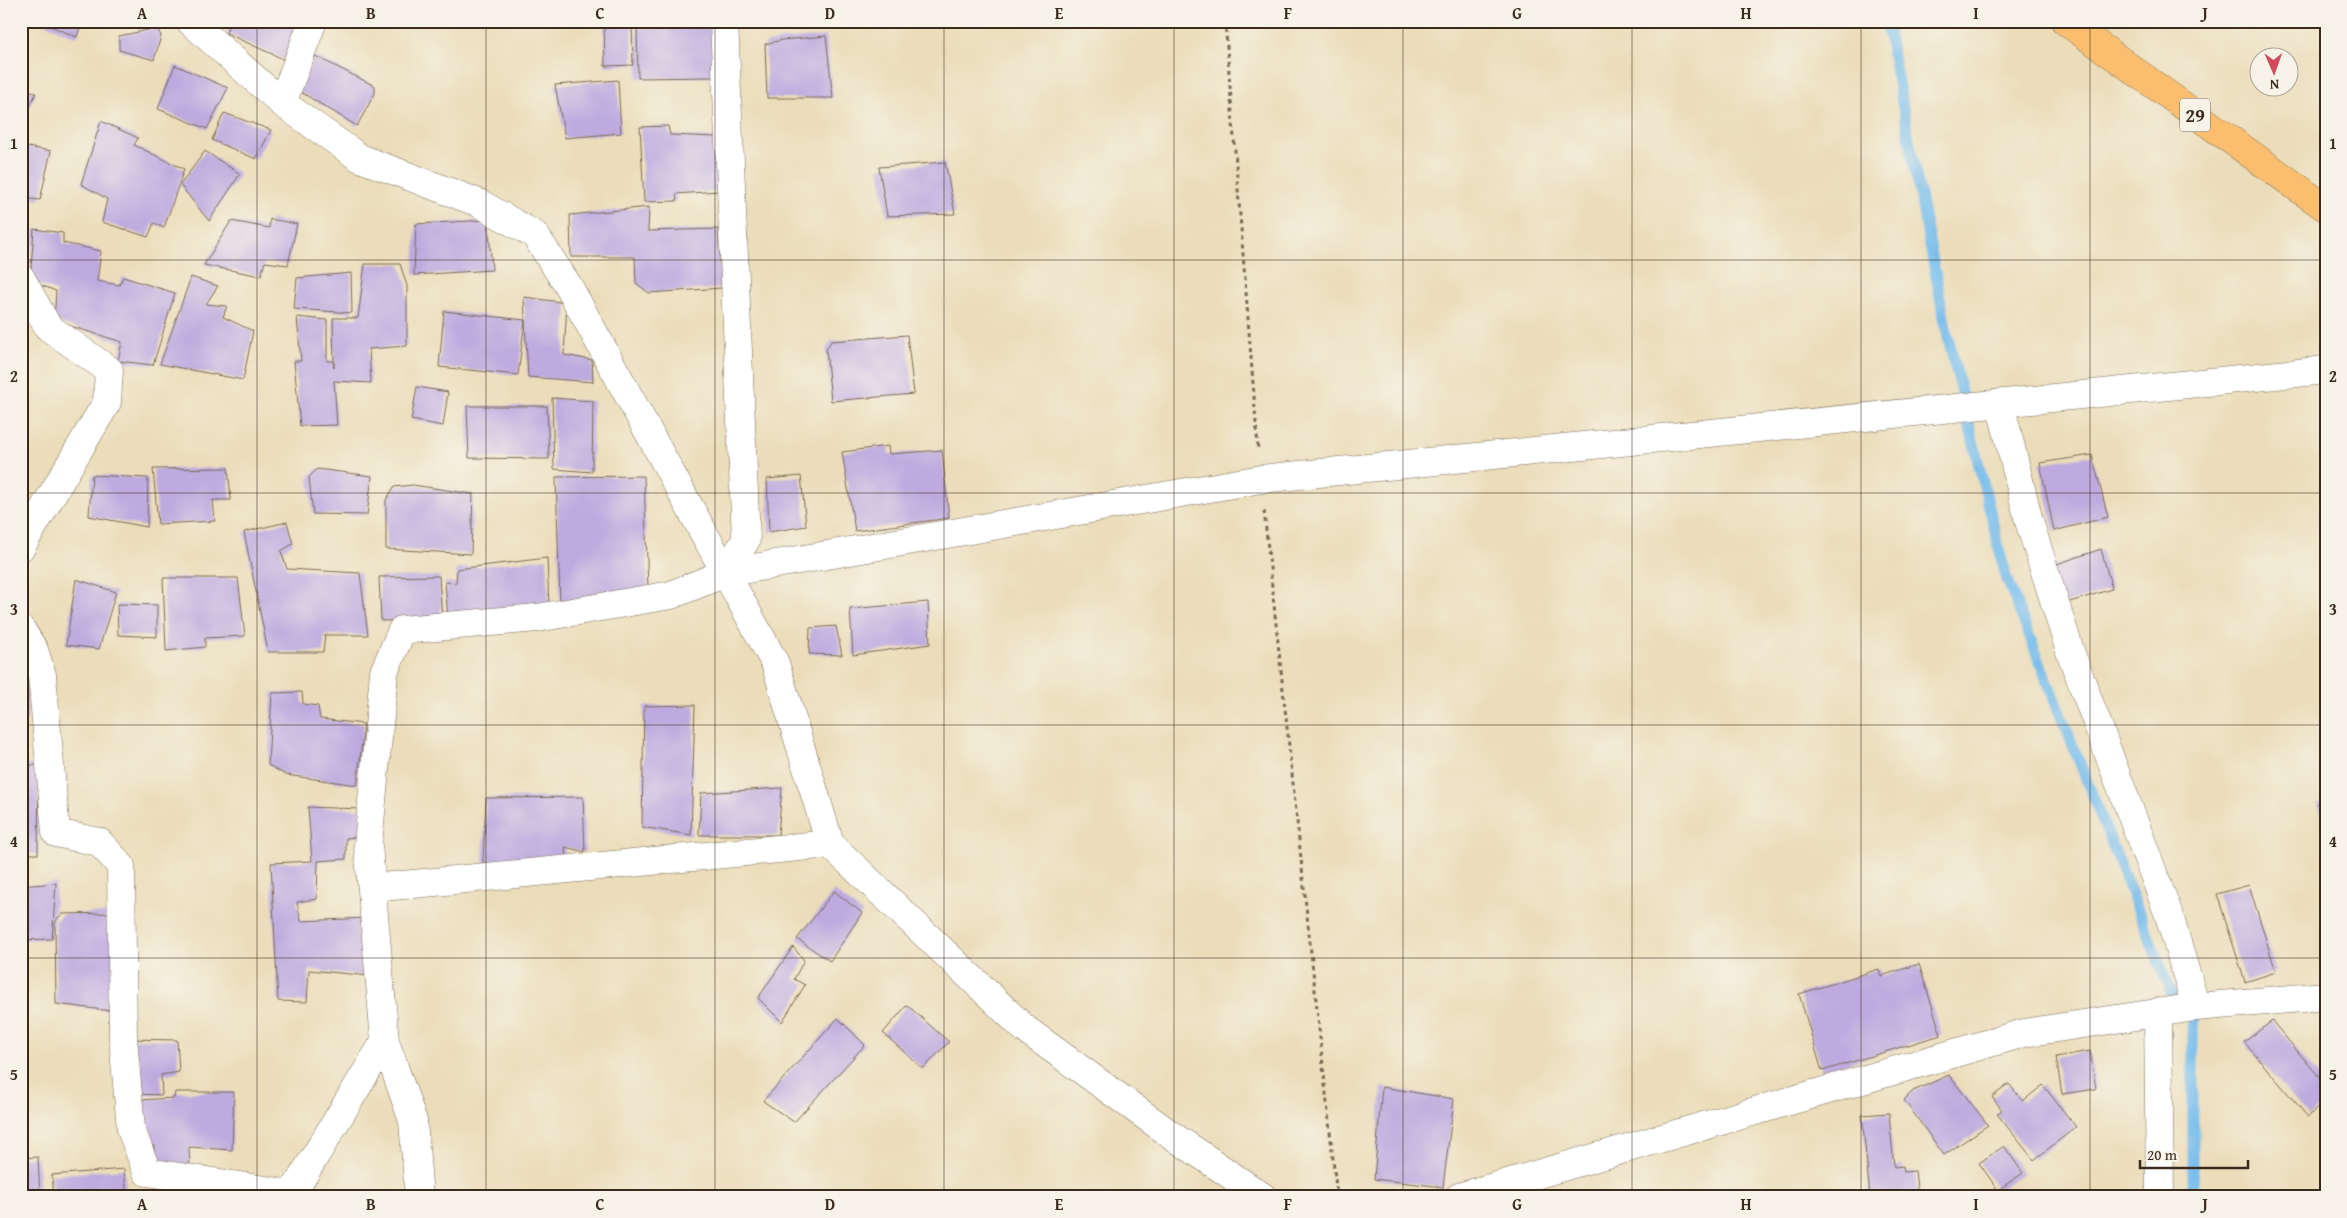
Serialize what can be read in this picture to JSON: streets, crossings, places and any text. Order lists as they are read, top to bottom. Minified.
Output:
{"streets":{"main road":["29"]},"scale_bar":"20 m","north":"bottom","grid":{"columns":["A","B","C","D","E","F","G","H","I","J"],"rows":["1","2","3","4","5"]}}
